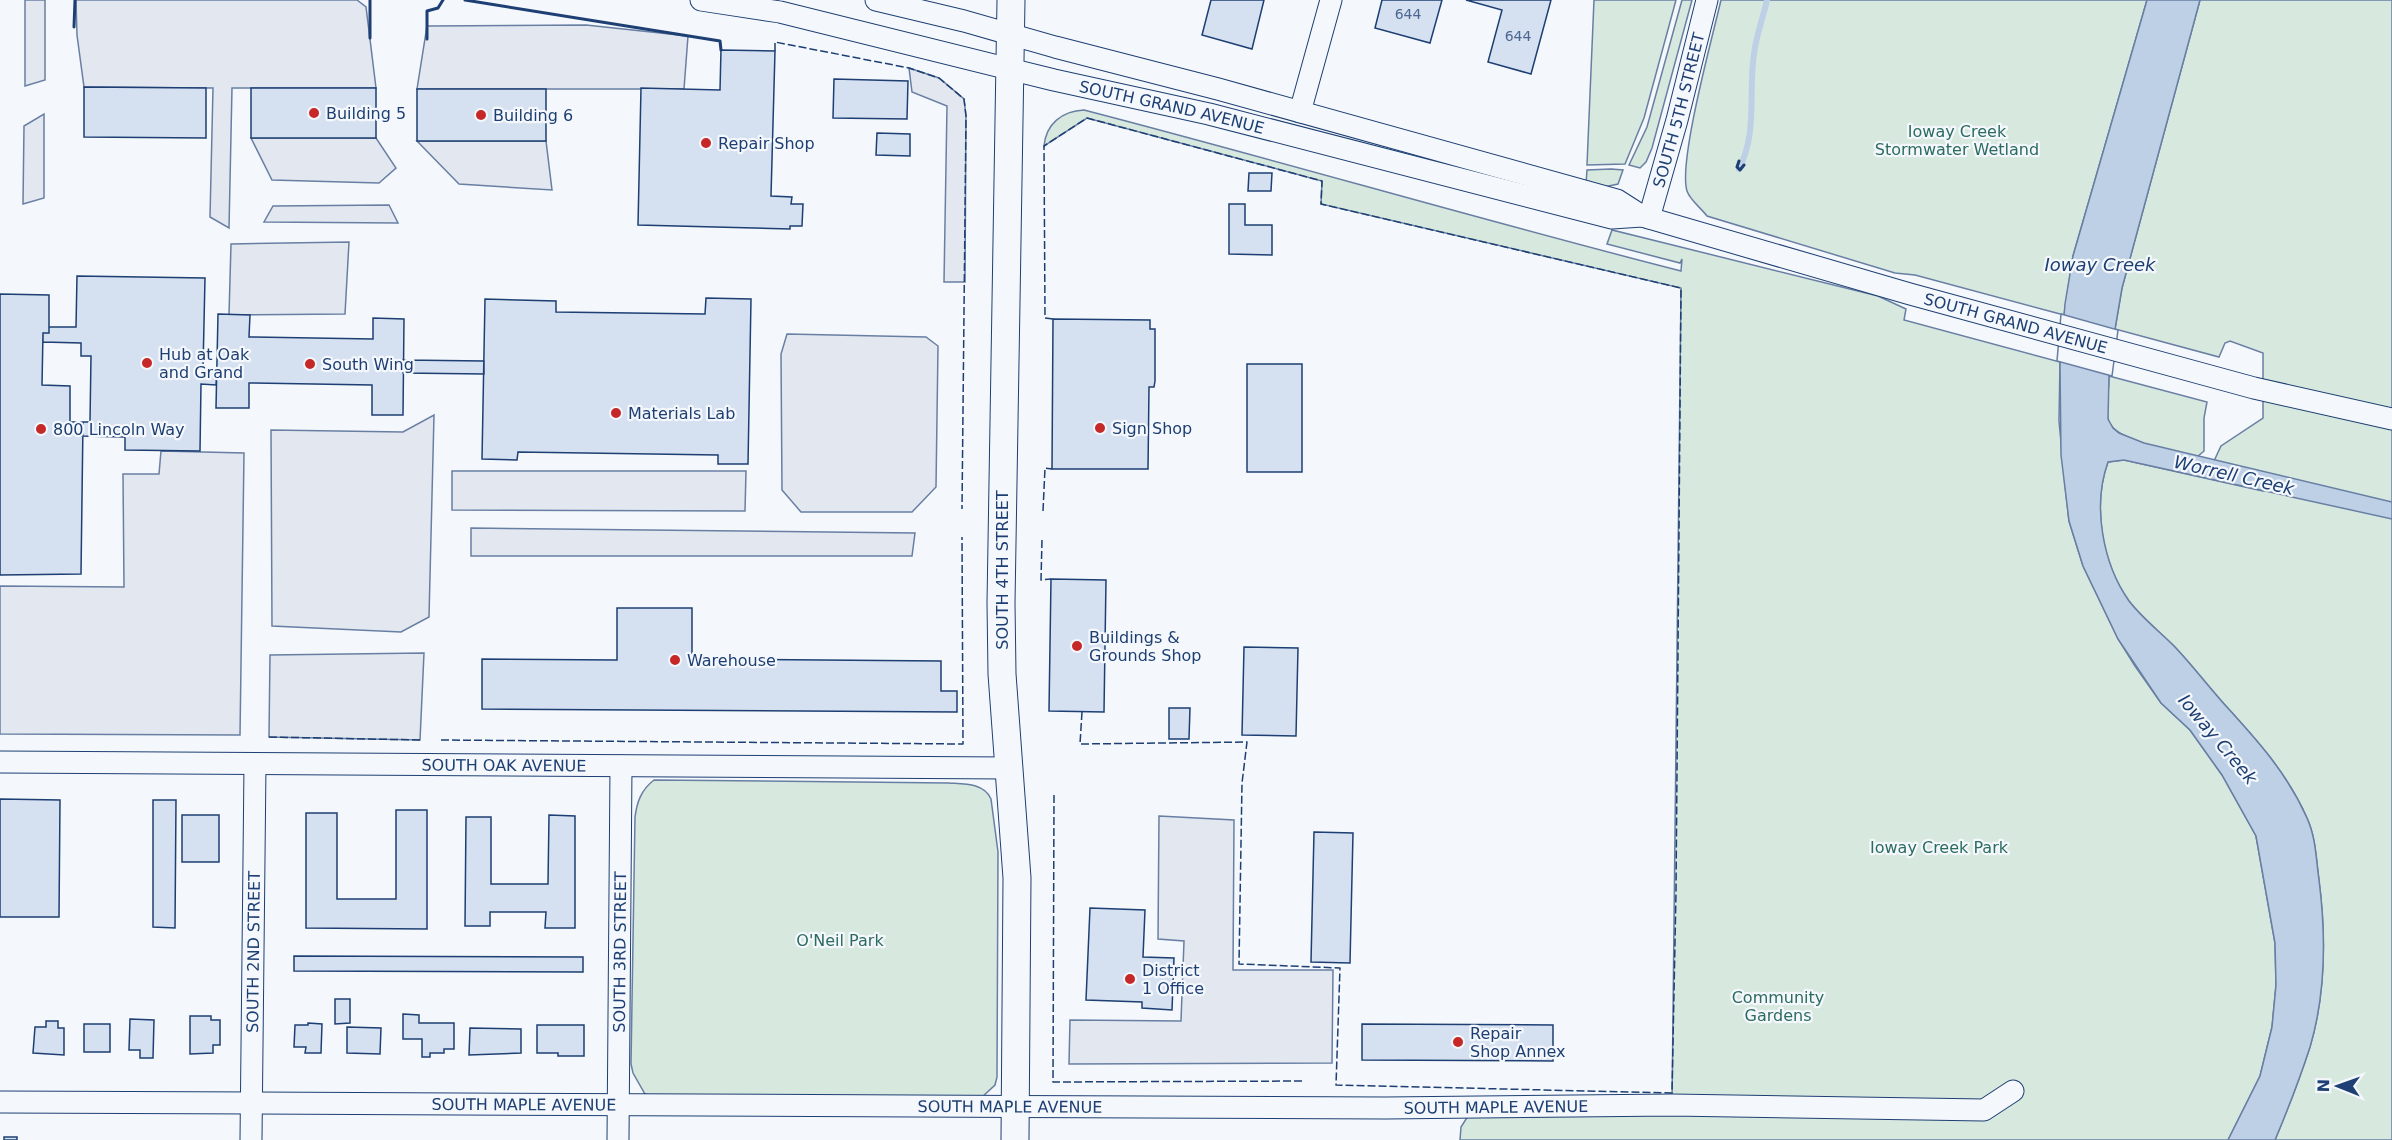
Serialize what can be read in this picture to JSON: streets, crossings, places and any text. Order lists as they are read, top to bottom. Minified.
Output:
{"streets":{"main road":["SOUTH 4TH STREET"],"street":["SOUTH GRAND AVENUE","SOUTH 5TH STREET","SOUTH OAK AVENUE","SOUTH 2ND STREET","SOUTH 3RD STREET","SOUTH MAPLE AVENUE"]},"crossings":[["SOUTH GRAND AVENUE","SOUTH 5TH STREET"],["SOUTH GRAND AVENUE","SOUTH 4TH STREET"],["SOUTH 4TH STREET","SOUTH OAK AVENUE"],["SOUTH 4TH STREET","SOUTH MAPLE AVENUE"],["SOUTH OAK AVENUE","SOUTH 2ND STREET"],["SOUTH OAK AVENUE","SOUTH 3RD STREET"],["SOUTH 2ND STREET","SOUTH MAPLE AVENUE"],["SOUTH 3RD STREET","SOUTH MAPLE AVENUE"]],"water":["Ioway Creek","Worrell Creek"],"parks":["Ioway Creek Stormwater Wetland","Ioway Creek Park","O'Neil Park","Community Gardens"],"places":["Building 5","Building 6","Repair Shop","Hub at Oak and Grand","South Wing","Materials Lab","Sign Shop","800 Lincoln Way","Buildings & Grounds Shop","Warehouse","District 1 Office","Repair Shop Annex"],"house_numbers":["644","644"],"north":"left"}
